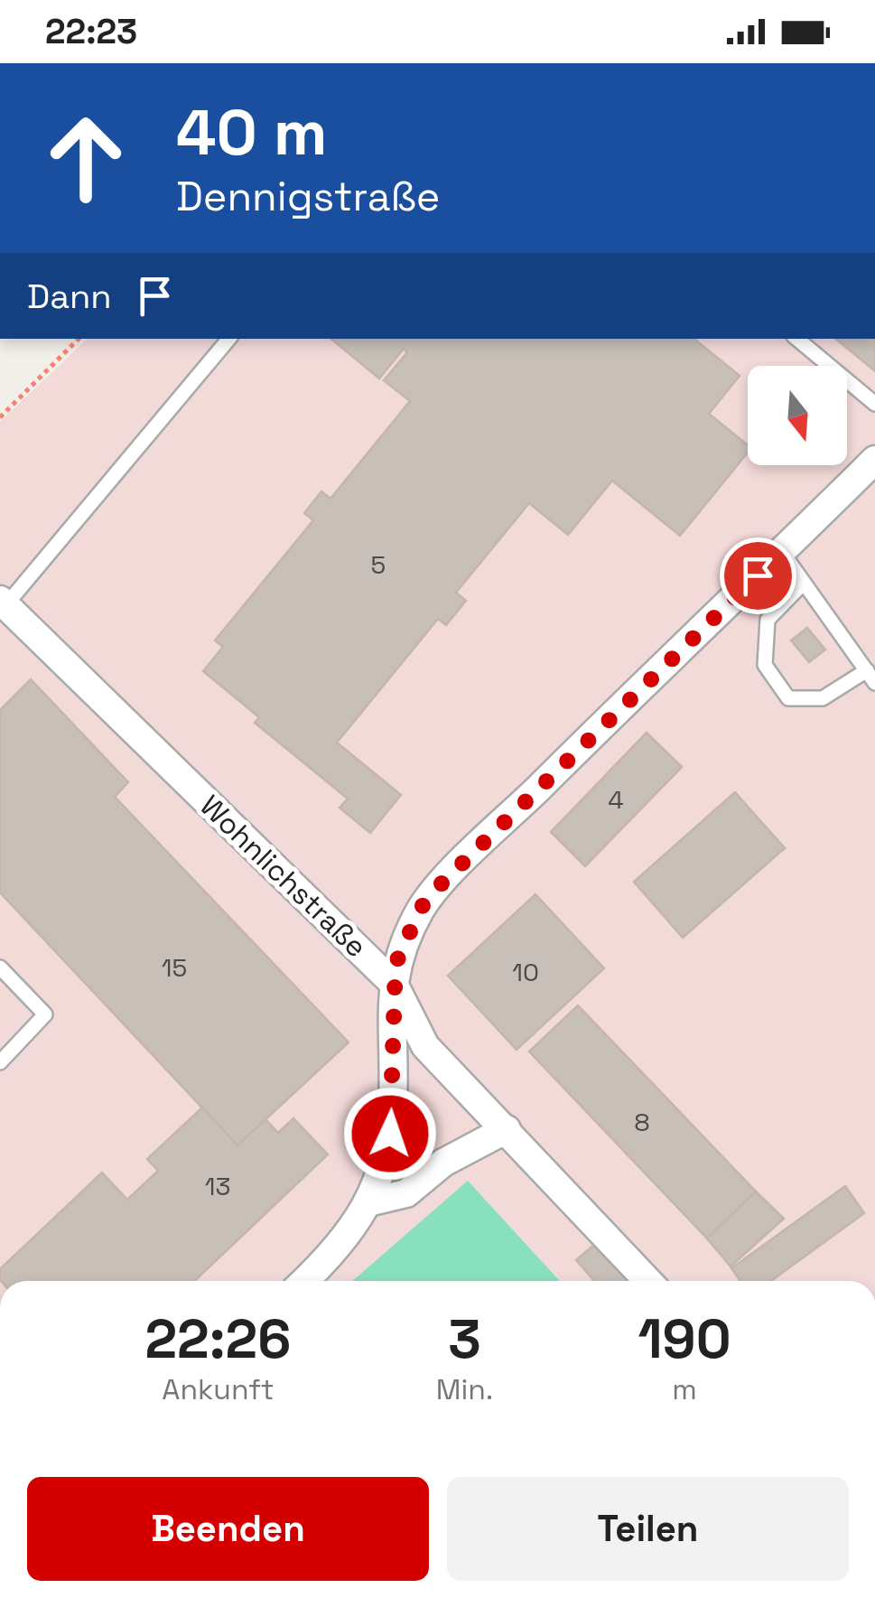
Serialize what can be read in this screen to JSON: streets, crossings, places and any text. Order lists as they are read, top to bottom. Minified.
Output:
{"streets":{"street":["Wohnlichstraße"]},"house_numbers":["5","4","15","10","8","13"],"north":"bottom","page":{"status":"22:23","turn":["40 m","Dennigstraße"],"then":"Dann","eta":["22:26","Ankunft","3","Min.","190","m"],"buttons":["Beenden","Teilen"]}}
